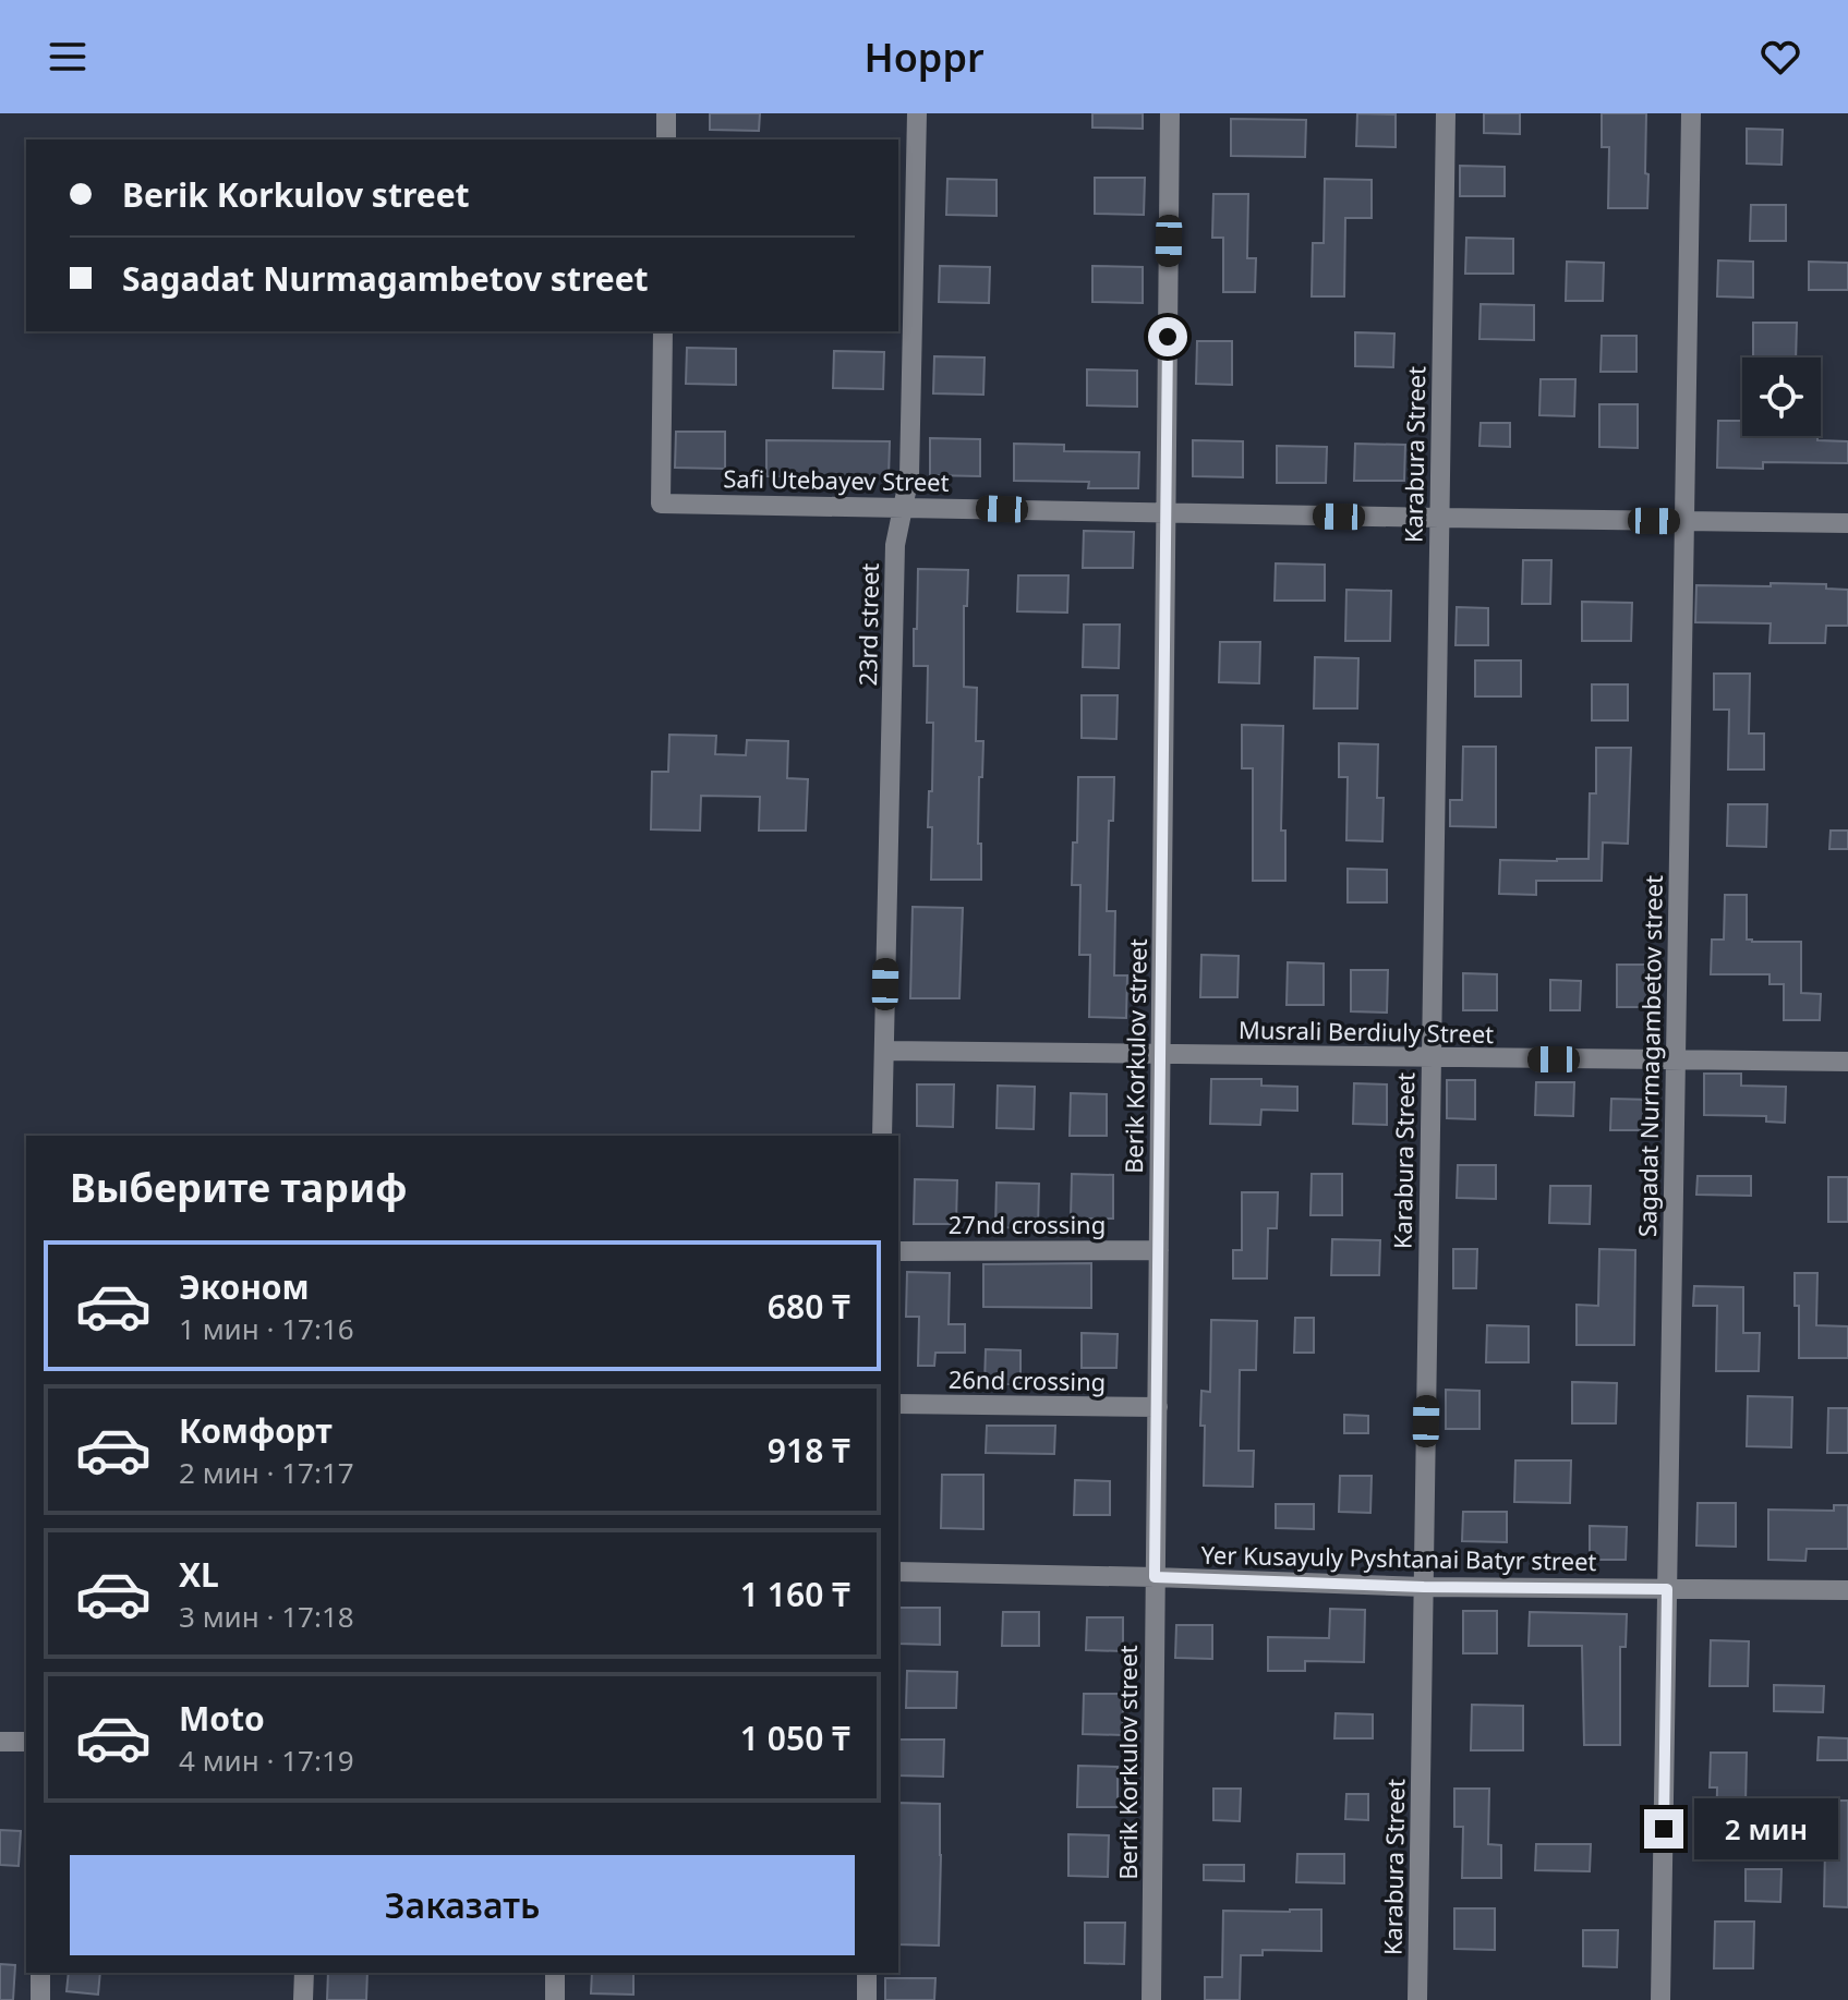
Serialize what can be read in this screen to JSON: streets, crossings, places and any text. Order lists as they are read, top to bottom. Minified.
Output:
{"streets":{"street":["Karabura Street","Safi Utebayev Street","23rd street","Musrali Berdiuly Street","Berik Korkulov street","Sagadat Nurmagambetov street","27nd crossing","26nd crossing","Yer Kusayuly Pyshtanai Batyr street"]},"crossings":[["Karabura Street","Safi Utebayev Street"],["Karabura Street","Musrali Berdiuly Street"],["Karabura Street","Yer Kusayuly Pyshtanai Batyr street"],["Safi Utebayev Street","23rd street"],["Safi Utebayev Street","Berik Korkulov street"],["Safi Utebayev Street","Sagadat Nurmagambetov street"],["23rd street","Musrali Berdiuly Street"],["Musrali Berdiuly Street","Berik Korkulov street"],["Musrali Berdiuly Street","Sagadat Nurmagambetov street"],["Berik Korkulov street","27nd crossing"],["Berik Korkulov street","26nd crossing"],["Berik Korkulov street","Yer Kusayuly Pyshtanai Batyr street"],["Sagadat Nurmagambetov street","Yer Kusayuly Pyshtanai Batyr street"]],"page":{"header":"Hoppr","banner":["Berik Korkulov street","Sagadat Nurmagambetov street"],"heading":"Выберите тариф","list":[{"name":"Эконом","note":"1 мин · 17:16","value":"680 ₸"},{"name":"Комфорт","note":"2 мин · 17:17","value":"918 ₸"},{"name":"XL","note":"3 мин · 17:18","value":"1 160 ₸"},{"name":"Moto","note":"4 мин · 17:19","value":"1 050 ₸"}],"bubble":"2 мин","buttons":"Заказать"}}
